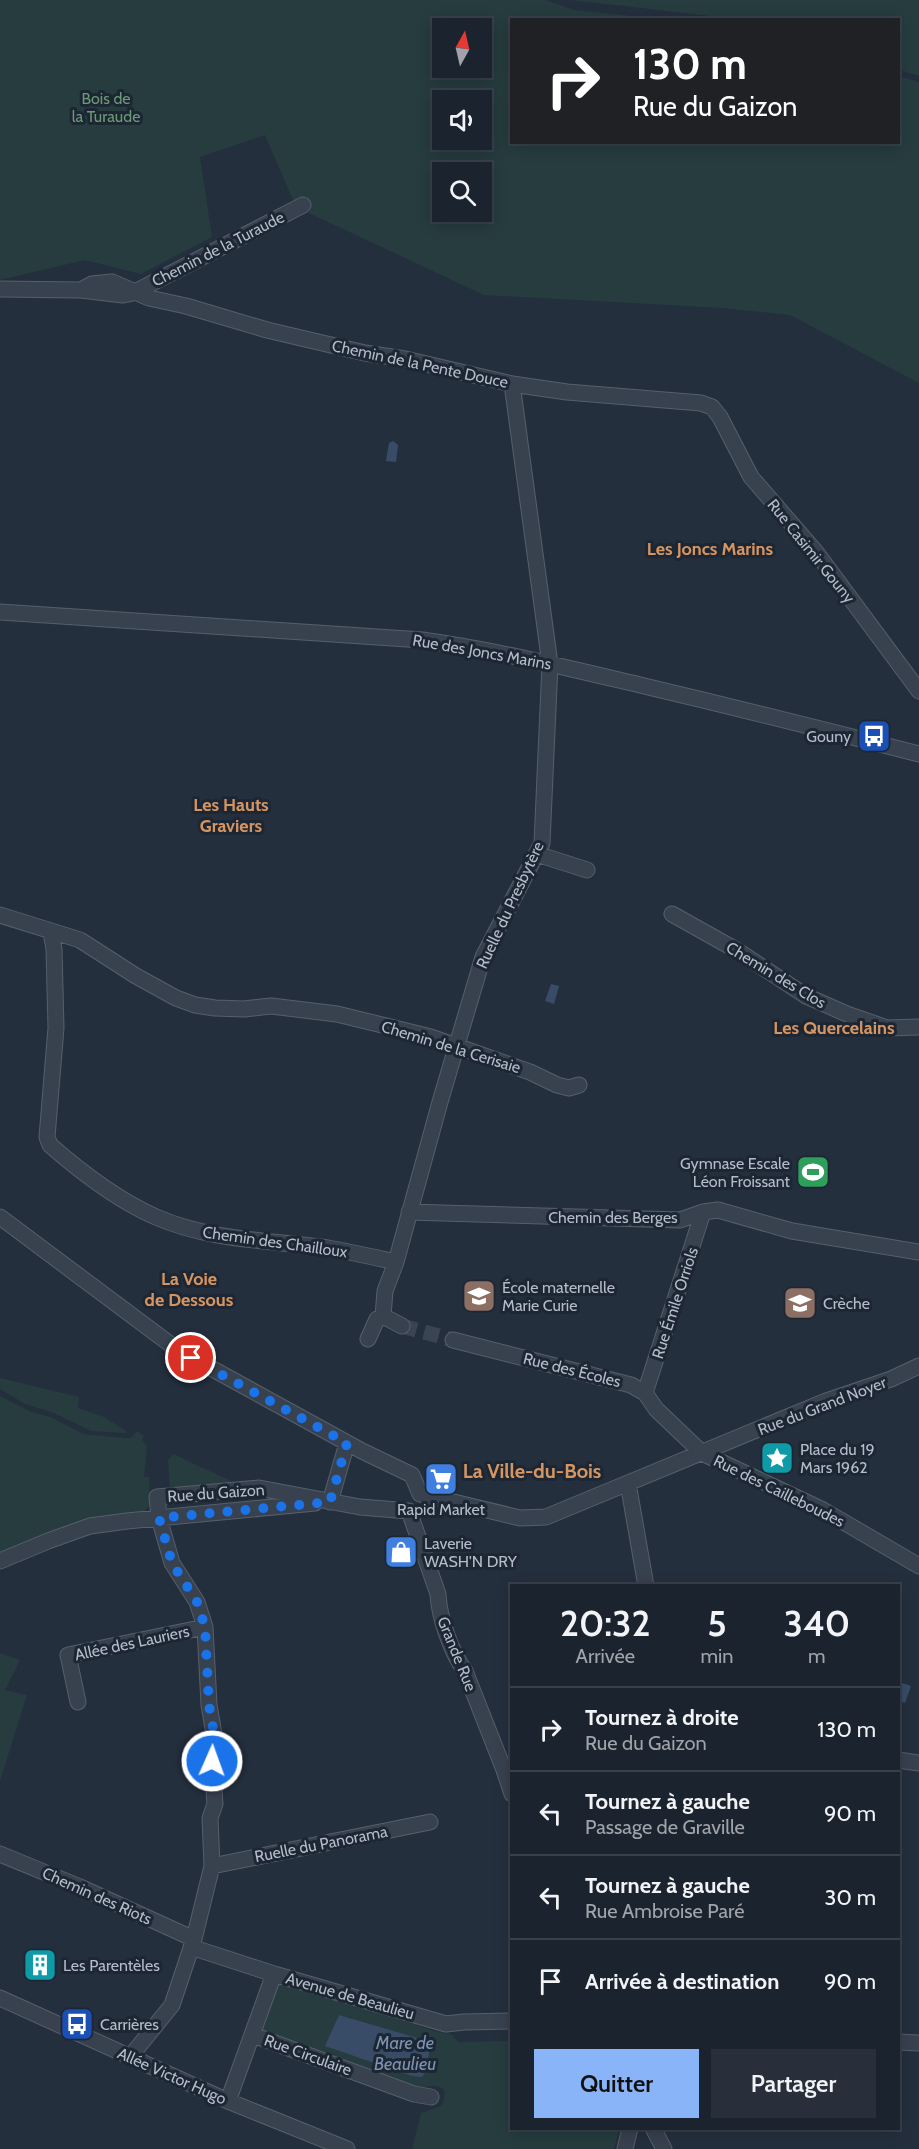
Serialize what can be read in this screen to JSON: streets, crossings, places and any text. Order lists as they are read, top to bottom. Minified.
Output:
{"streets":{"street":["Chemin de la Turaude","Chemin de la Pente Douce","Rue Casimir Gouny","Rue des Joncs Marins","Ruelle du Presbytère","Chemin des Clos","Chemin de la Cerisaie","Chemin des Berges","Chemin des Chailloux","Rue Émile Orriols","Rue des Écoles","Rue du Grand Noyer","Rue des Cailleboudes","Rue du Gaizon","Allée des Lauriers","Grande Rue","Ruelle du Panorama","Chemin des Riots","Avenue de Beaulieu","Rue Circulaire","Allée Victor Hugo"]},"crossings":[["Chemin de la Turaude","Chemin de la Pente Douce"],["Chemin de la Pente Douce","Rue Casimir Gouny"],["Chemin de la Pente Douce","Ruelle du Presbytère"],["Rue des Joncs Marins","Ruelle du Presbytère"],["Ruelle du Presbytère","Chemin de la Cerisaie"],["Ruelle du Presbytère","Chemin des Berges"],["Ruelle du Presbytère","Chemin des Chailloux"],["Chemin de la Cerisaie","Chemin des Chailloux"],["Chemin des Berges","Rue Émile Orriols"],["Rue Émile Orriols","Rue des Écoles"],["Rue des Écoles","Rue du Grand Noyer"],["Rue des Écoles","Rue des Cailleboudes"],["Rue du Grand Noyer","Rue des Cailleboudes"],["Rue du Gaizon","Grande Rue"],["Chemin des Riots","Avenue de Beaulieu"]],"districts":["Les Joncs Marins","Les Hauts Graviers","Les Quercelains","La Voie de Dessous","La Ville-du-Bois"],"water":["Mare de Beaulieu"],"parks":["Bois de la Turaude"],"places":{"bus stop":["Gouny","Carrières"],"sports":["Gymnase Escale Léon Froissant"],"school or university":["École maternelle Marie Curie","Crèche"],"place":["Place du 19 Mars 1962"],"supermarket":["Rapid Market"],"shop":["Laverie WASH'N DRY"],"building":["Les Parentèles"]},"north":"top","page":{"turn":["130 m","Rue du Gaizon"],"eta":["20:32","Arrivée","5","min","340","m"],"list":[{"name":"Tournez à droite","note":"Rue du Gaizon","value":"130 m"},{"name":"Tournez à gauche","note":"Passage de Graville","value":"90 m"},{"name":"Tournez à gauche","note":"Rue Ambroise Paré","value":"30 m"},{"name":"Arrivée à destination","value":"90 m"}],"buttons":["Quitter","Partager"]}}
